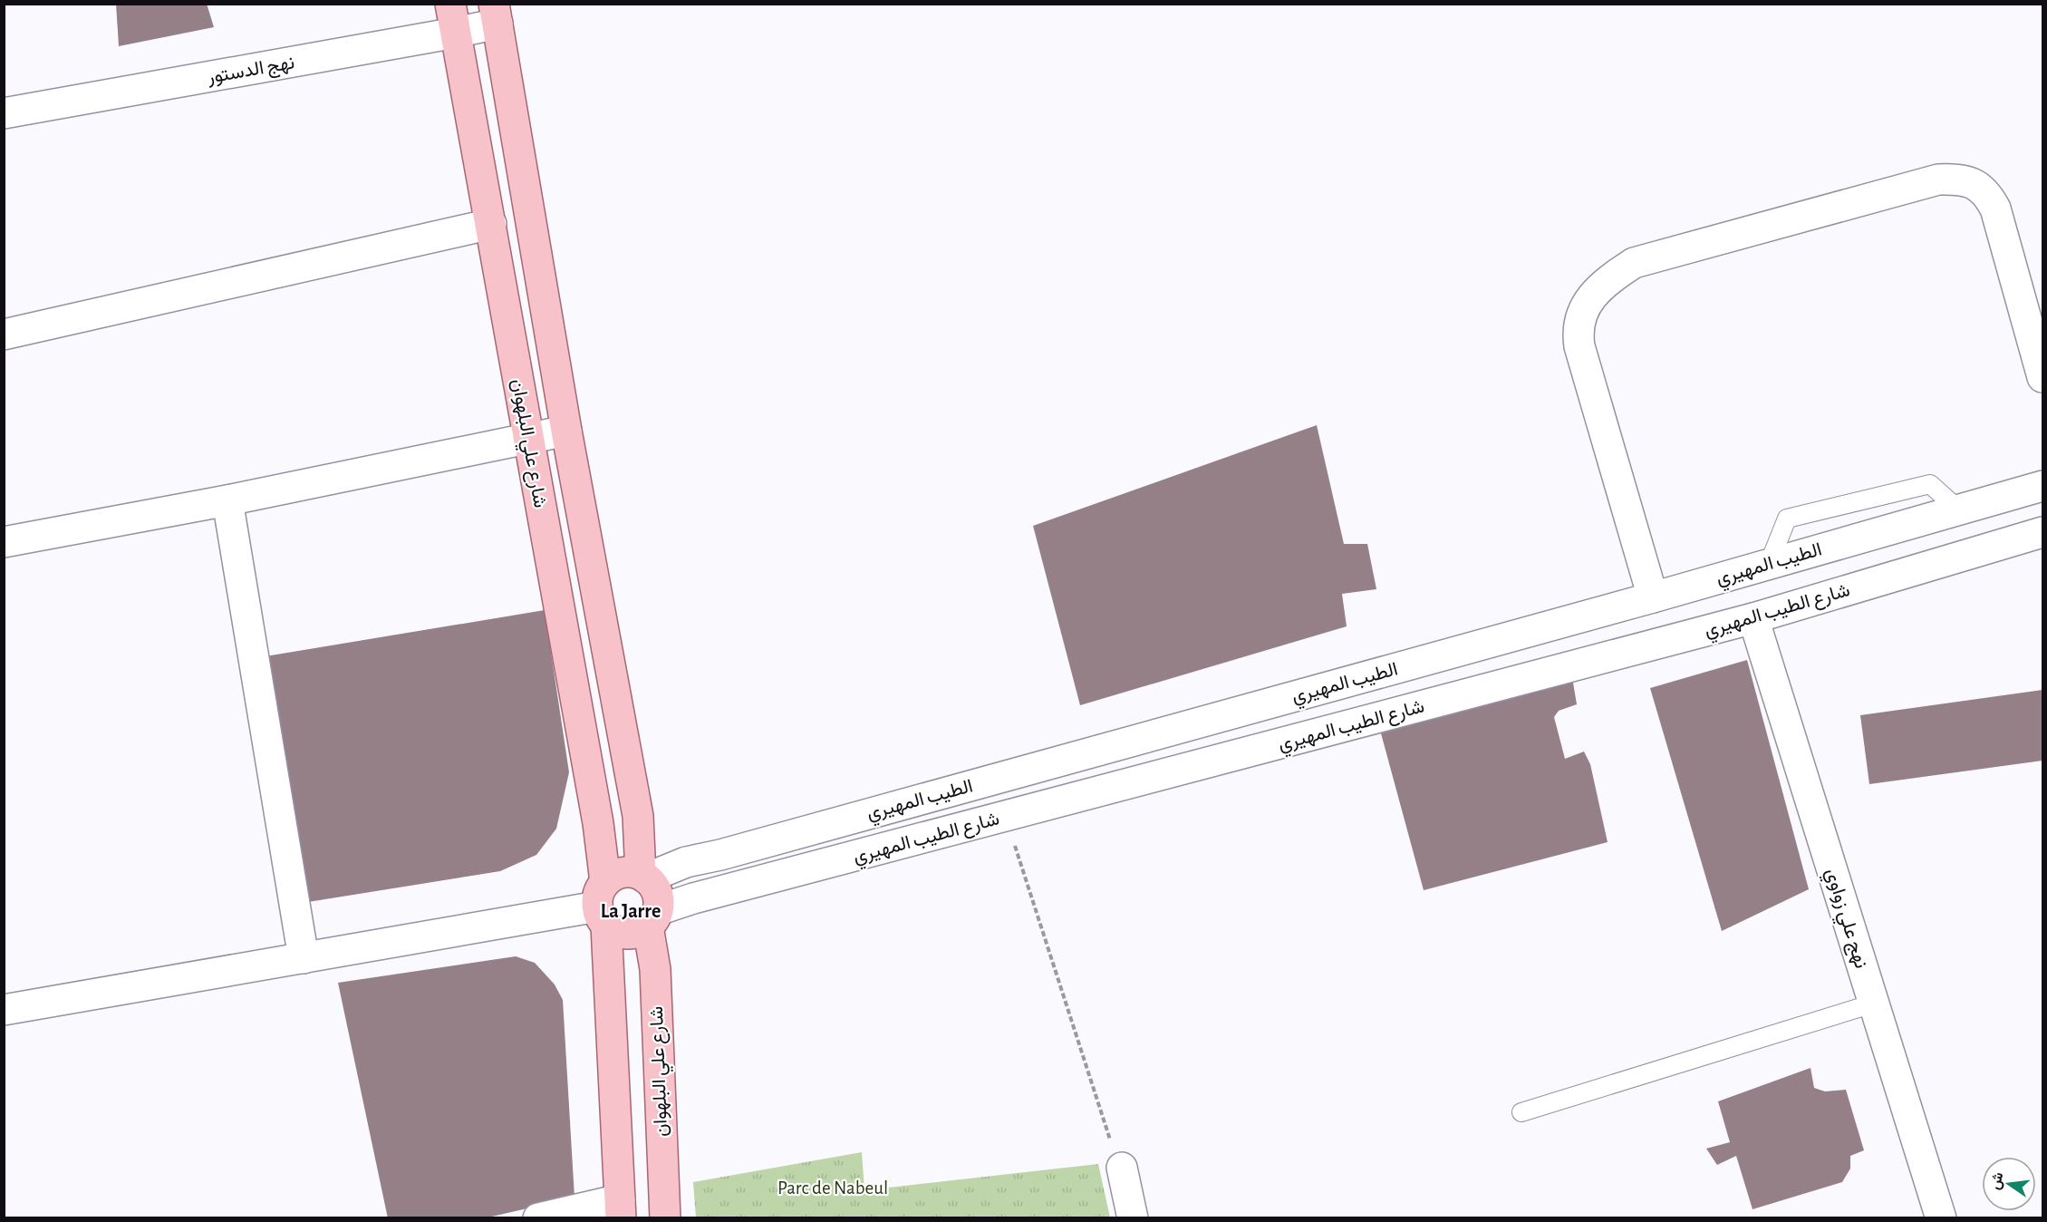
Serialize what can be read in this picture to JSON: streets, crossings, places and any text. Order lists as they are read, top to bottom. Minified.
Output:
{"streets":{"main road":["شارع علي البلهوان"],"street":["نهج الدستور","الطيب المهيري","شارع الطيب المهيري","نهج علي زواوي"]},"crossings":[["نهج الدستور","شارع علي البلهوان"],["شارع علي البلهوان","الطيب المهيري"],["شارع علي البلهوان","شارع الطيب المهيري"],["الطيب المهيري","شارع الطيب المهيري"],["شارع الطيب المهيري","نهج علي زواوي"]],"districts":["La Jarre"],"parks":["Parc de Nabeul"],"north":"left"}
